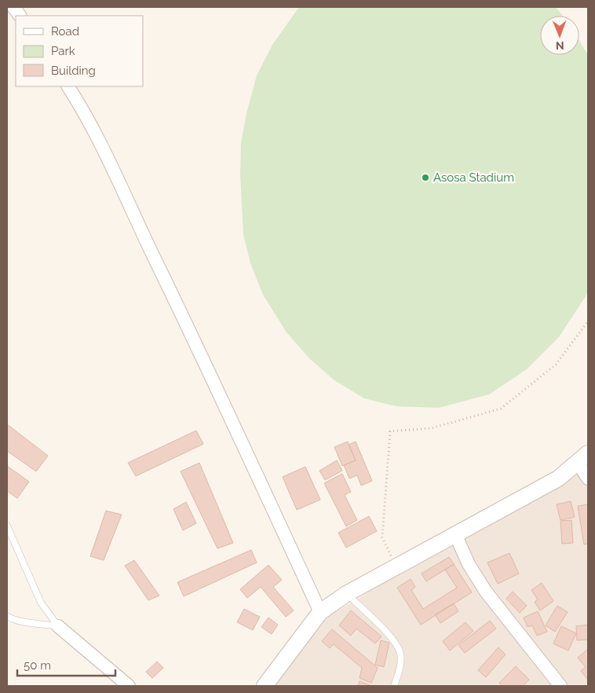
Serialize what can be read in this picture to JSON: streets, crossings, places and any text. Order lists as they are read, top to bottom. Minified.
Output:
{"places":["Asosa Stadium"],"legend":["Road","Park","Building"],"scale_bar":"50 m","north":"bottom"}
